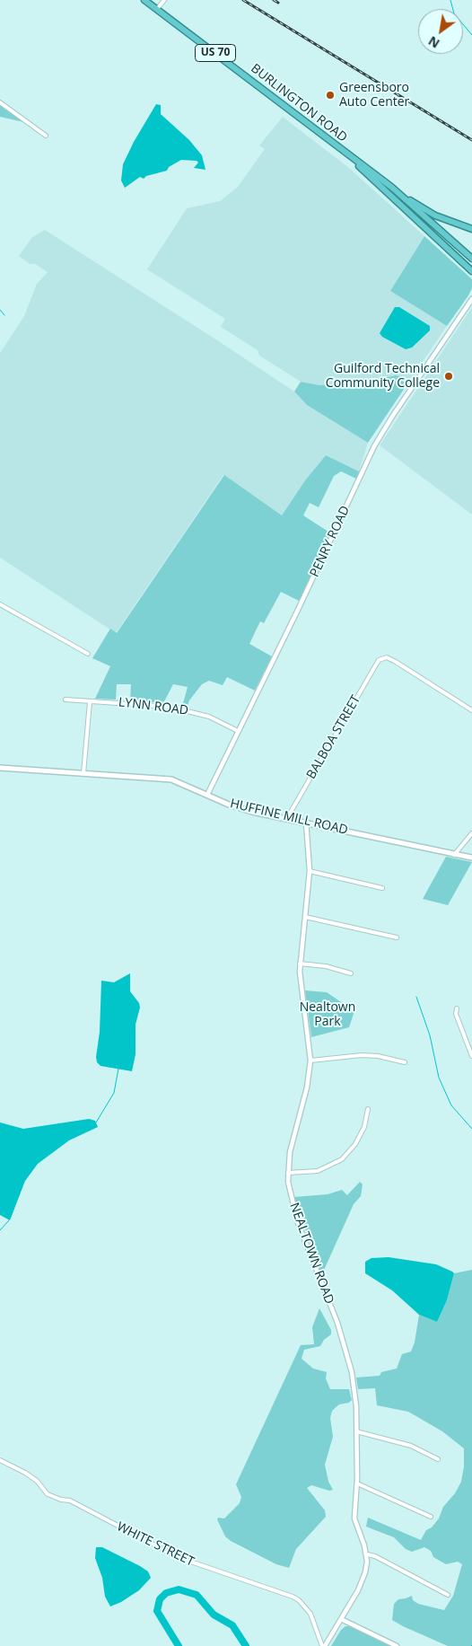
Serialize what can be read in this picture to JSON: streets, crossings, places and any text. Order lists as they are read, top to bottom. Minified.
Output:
{"streets":{"highway":["US 70","BURLINGTON ROAD"],"main road":["HUFFINE MILL ROAD"],"street":["PENRY ROAD","LYNN ROAD","BALBOA STREET","NEALTOWN ROAD","WHITE STREET"]},"crossings":[["US 70","BURLINGTON ROAD"],["PENRY ROAD","LYNN ROAD"],["PENRY ROAD","HUFFINE MILL ROAD"],["BALBOA STREET","HUFFINE MILL ROAD"],["HUFFINE MILL ROAD","NEALTOWN ROAD"],["NEALTOWN ROAD","WHITE STREET"]],"parks":["Nealtown Park"],"places":["Greensboro Auto Center","Guilford Technical Community College"],"north":"bottom left"}
